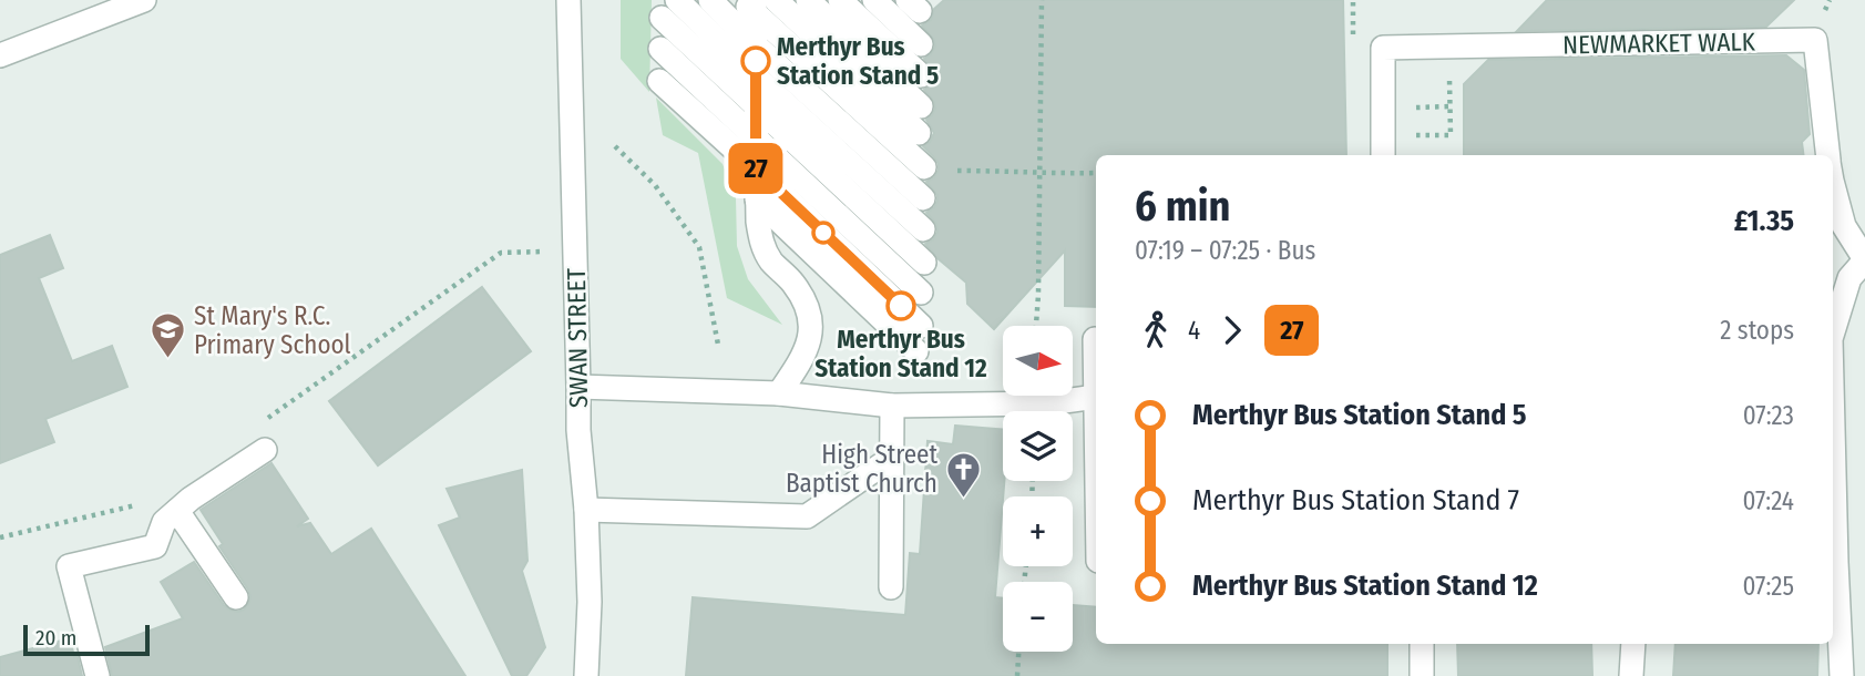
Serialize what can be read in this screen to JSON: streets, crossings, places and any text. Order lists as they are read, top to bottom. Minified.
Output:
{"streets":{"street":["NEWMARKET WALK","SWAN STREET"]},"places":{"other":["Merthyr Bus Station Stand 5","Merthyr Bus Station Stand 12"],"school or university":["St Mary's R.C. Primary School"],"church":["High Street Baptist Church"]},"lines":["bus line 27"],"scale_bar":"20 m","north":"right","page":{"on_map":"27","heading":["6 min","07:19 – 07:25 · Bus","£1.35"],"legs":["4","27","2 stops"],"map_buttons":["+","−"],"list":[{"name":"Merthyr Bus Station Stand 5","value":"07:23"},{"name":"Merthyr Bus Station Stand 7","value":"07:24"},{"name":"Merthyr Bus Station Stand 12","value":"07:25"}],"scale":"20 m"}}
